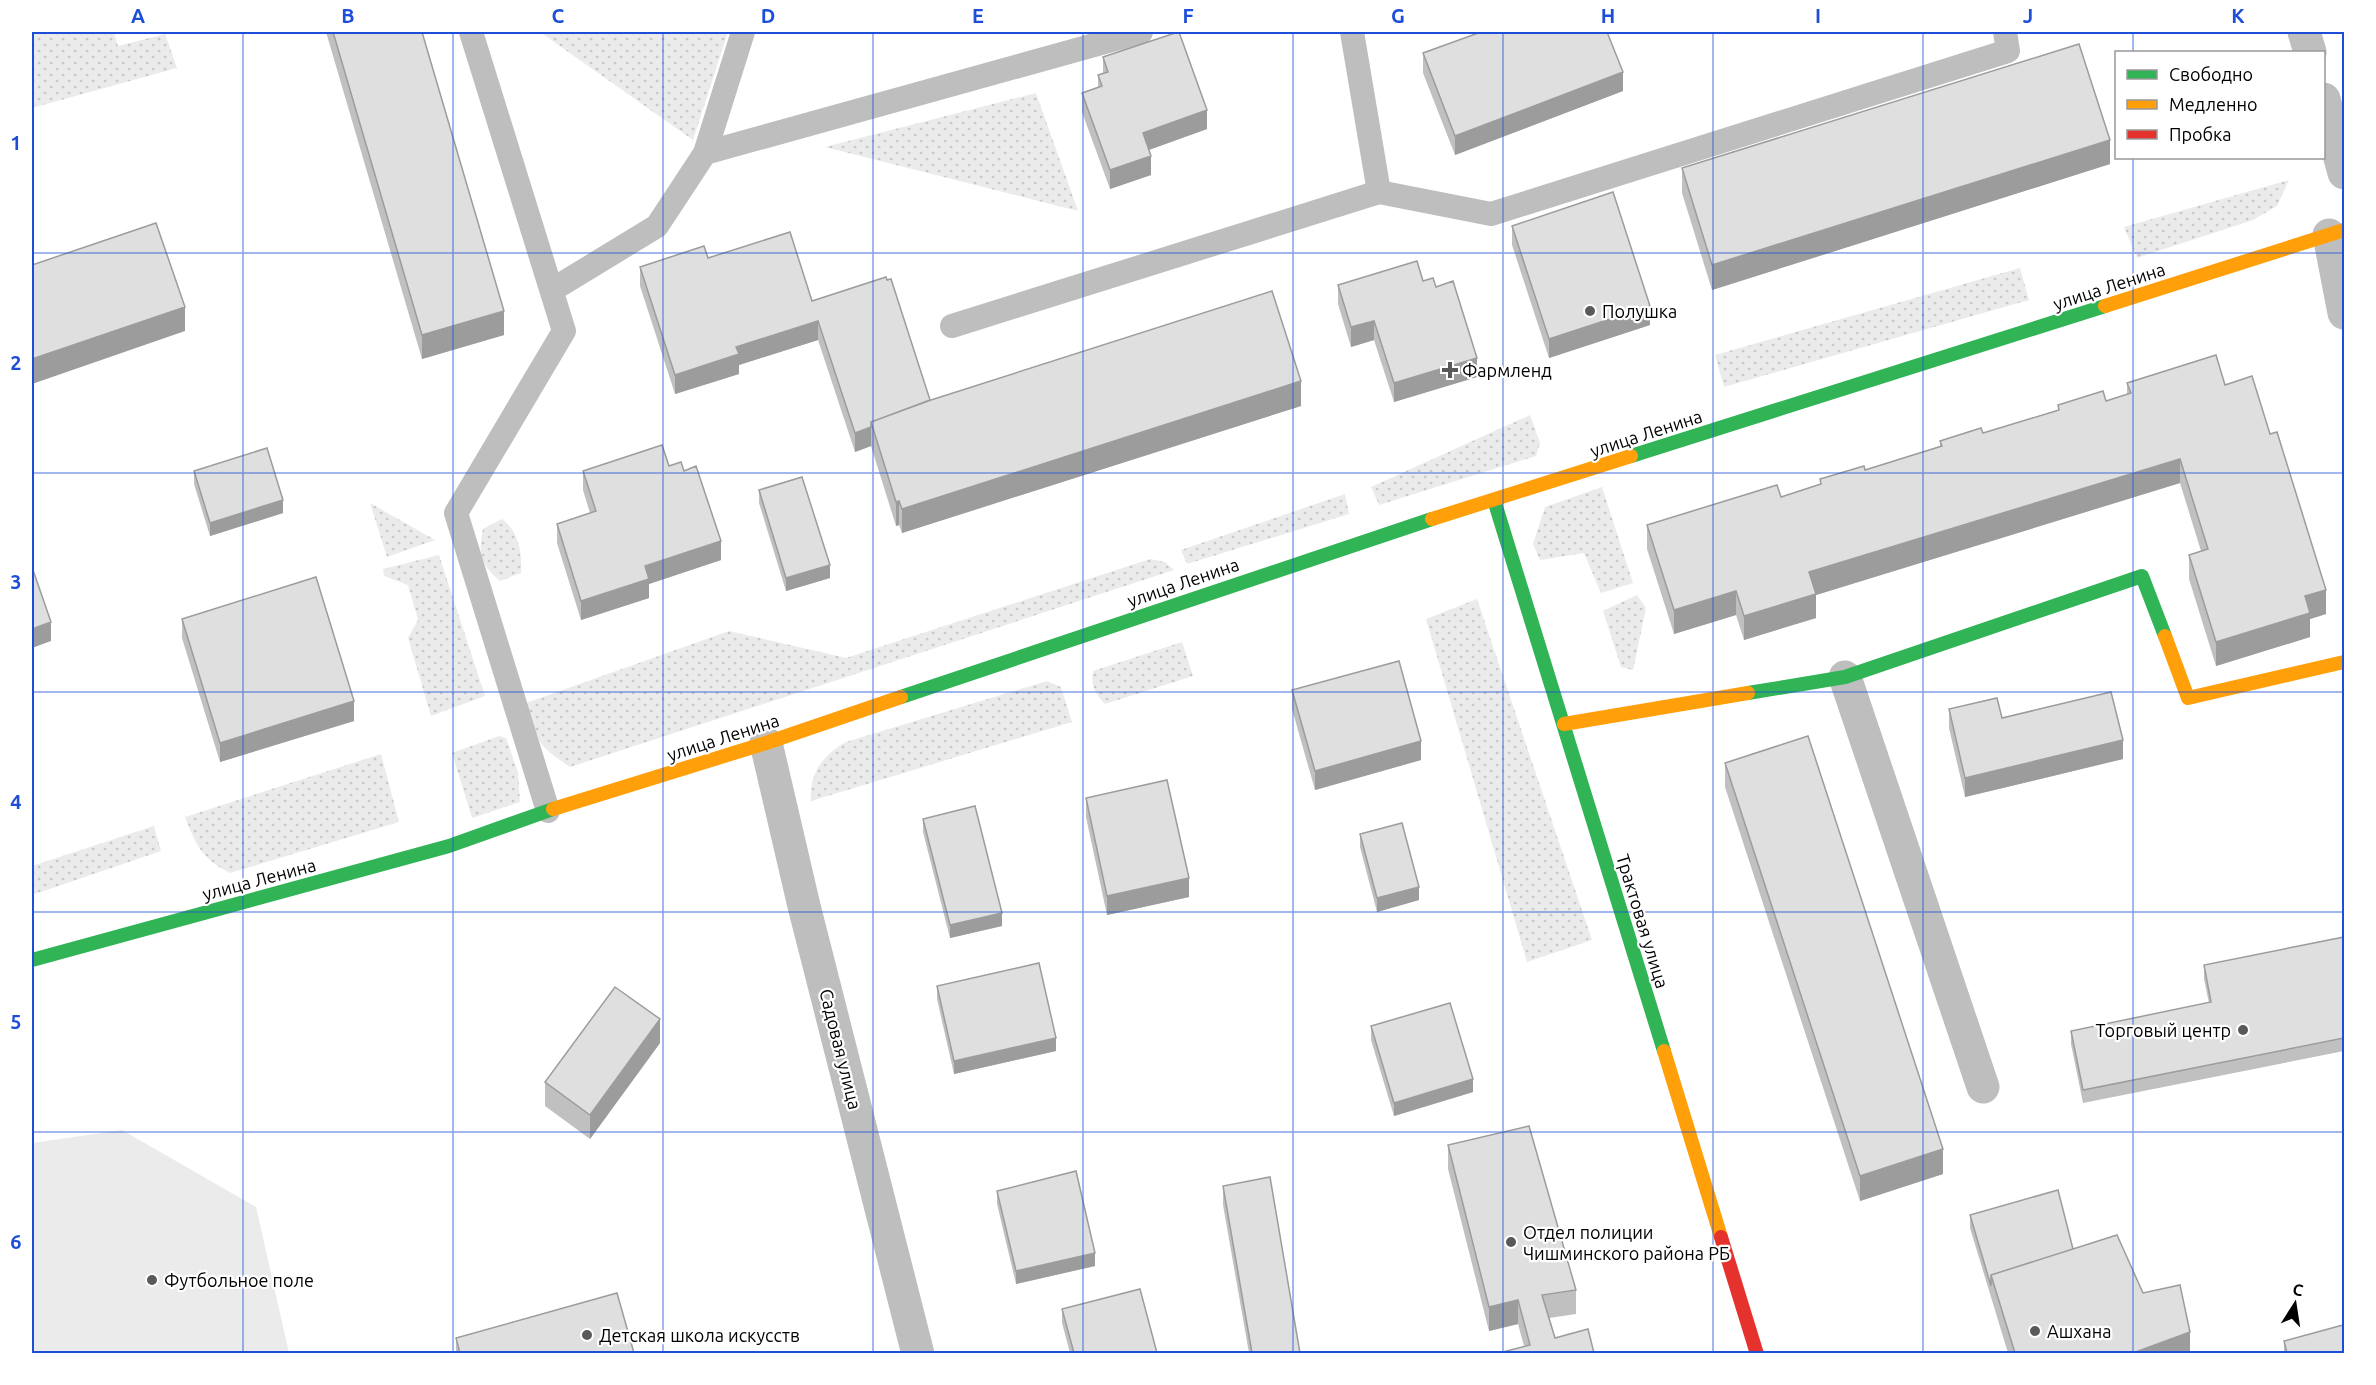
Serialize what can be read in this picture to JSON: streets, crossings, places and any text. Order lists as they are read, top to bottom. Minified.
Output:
{"streets":{"street":["улица Ленина","Трактовая улица","Садовая улица"]},"crossings":[["улица Ленина","Трактовая улица"],["улица Ленина","Садовая улица"]],"places":{"other":["Полушка","Торговый центр","Отдел полиции Чишминского района РБ","Футбольное поле","Ашхана","Детская школа искусств"],"health":["Фармленд"]},"legend":["Свободно","Медленно","Пробка"],"north":"top","grid":{"columns":["A","B","C","D","E","F","G","H","I","J","K"],"rows":["1","2","3","4","5","6"]}}
